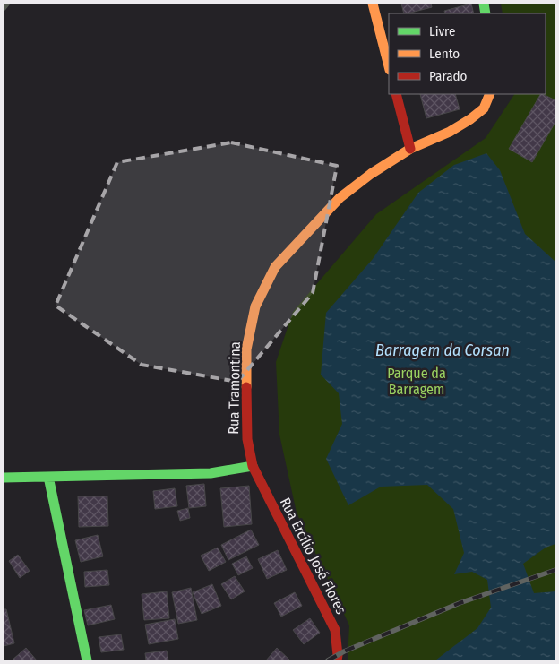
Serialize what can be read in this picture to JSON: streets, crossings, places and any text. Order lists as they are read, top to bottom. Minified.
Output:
{"streets":{"street":["Rua Tramontina","Rua Ercílio José Flores"]},"crossings":[["Rua Tramontina","Rua Ercílio José Flores"]],"water":["Barragem da Corsan"],"parks":["Parque da Barragem"],"legend":["Livre","Lento","Parado"]}
